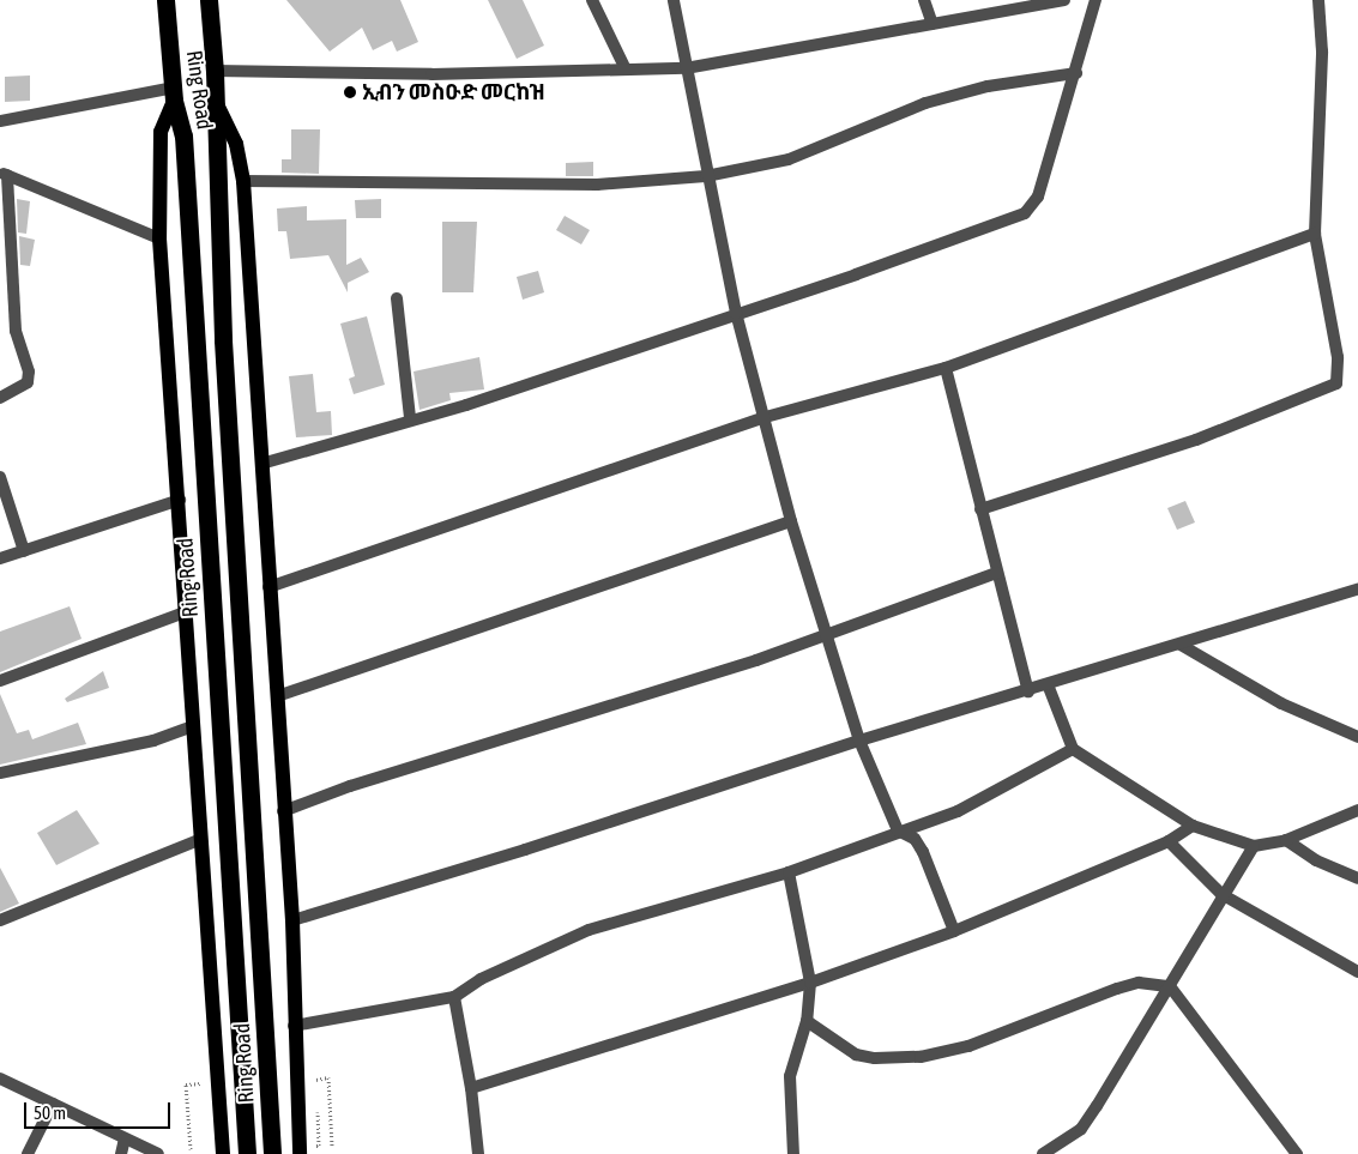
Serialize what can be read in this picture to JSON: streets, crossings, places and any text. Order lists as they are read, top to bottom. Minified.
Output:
{"streets":{"highway":["Ring Road"]},"places":["ኢብን መስዑድ መርከዝ"],"scale_bar":"50 m"}
